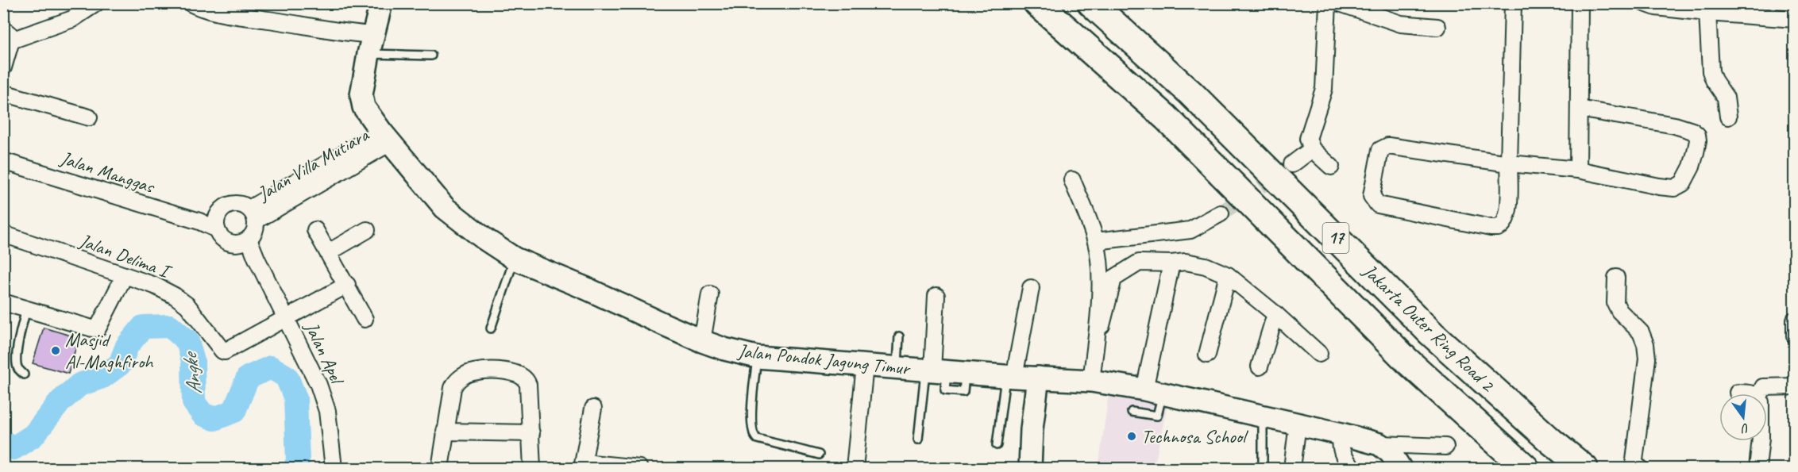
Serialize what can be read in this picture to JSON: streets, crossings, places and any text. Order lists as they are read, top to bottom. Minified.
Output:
{"streets":{"highway":["17","Jakarta Outer Ring Road 2"],"street":["Jalan Villa Mutiara","Jalan Manggas","Jalan Delima I","Jalan Apel","Jalan Pondok Jagung Timur"]},"crossings":[["Jalan Villa Mutiara","Jalan Manggas"],["Jalan Villa Mutiara","Jalan Apel"],["Jalan Villa Mutiara","Jalan Pondok Jagung Timur"],["Jalan Manggas","Jalan Apel"],["Jalan Delima I","Jalan Apel"]],"water":["Angke"],"places":["Masjid Al-Maghfiroh","Technosa School"],"north":"bottom"}
